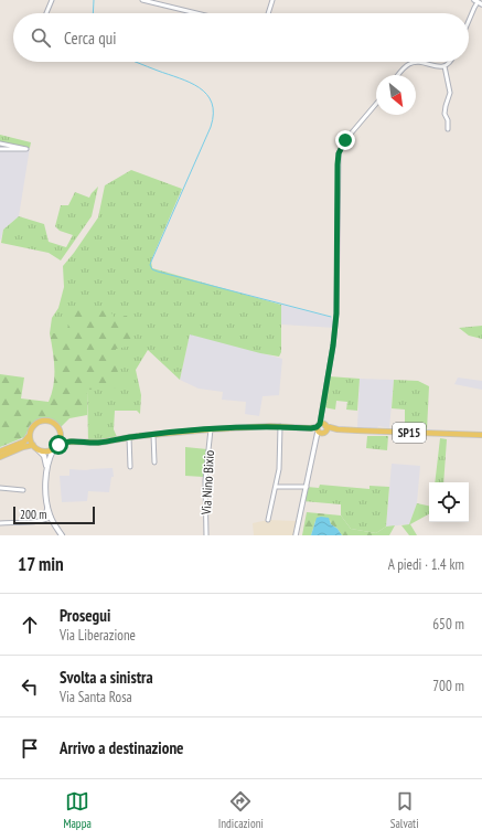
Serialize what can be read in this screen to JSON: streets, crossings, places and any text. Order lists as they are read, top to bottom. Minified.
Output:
{"streets":{"main road":["SP15"],"street":["Via Nino Bixio"]},"crossings":[["SP15","Via Nino Bixio"]],"scale_bar":"200 m","north":"bottom right","page":{"search":"Cerca qui","scale":"200 m","heading":["17 min","A piedi · 1.4 km"],"list":[["Prosegui","Via Liberazione","650 m"],["Svolta a sinistra","Via Santa Rosa","700 m"],"Arrivo a destinazione"],"nav":["Mappa","Indicazioni","Salvati"]}}
